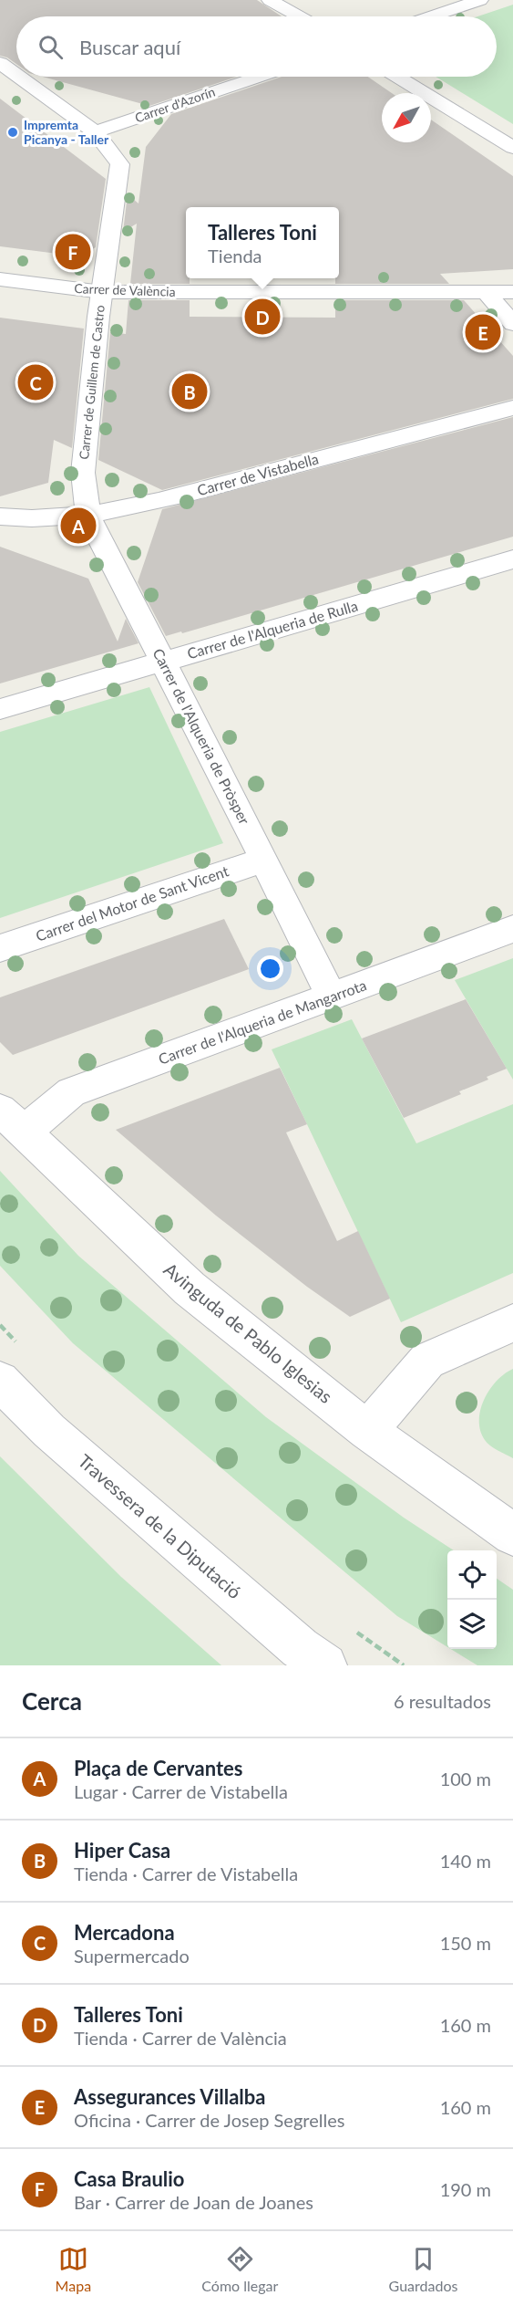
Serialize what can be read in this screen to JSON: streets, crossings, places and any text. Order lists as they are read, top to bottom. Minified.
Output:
{"streets":{"street":["Carrer d'Azorín","Carrer de València","Carrer de Guillem de Castro","Carrer de Vistabella","Carrer de l'Alqueria de Rulla","Carrer de l'Alqueria de Pròsper","Carrer del Motor de Sant Vicent","Carrer de l'Alqueria de Mangarrota","Avinguda de Pablo Iglesias","Travessera de la Diputació"]},"crossings":[["Carrer d'Azorín","Carrer de Guillem de Castro"],["Carrer de València","Carrer de Guillem de Castro"],["Carrer de Guillem de Castro","Carrer de l'Alqueria de Pròsper"],["Carrer de Vistabella","Carrer de l'Alqueria de Pròsper"],["Carrer de l'Alqueria de Rulla","Carrer de l'Alqueria de Pròsper"],["Carrer de l'Alqueria de Pròsper","Carrer del Motor de Sant Vicent"],["Carrer de l'Alqueria de Pròsper","Carrer de l'Alqueria de Mangarrota"],["Carrer de l'Alqueria de Mangarrota","Avinguda de Pablo Iglesias"]],"places":["Impremta Picanya - Taller"],"north":"bottom left","page":{"search":"Buscar aquí","popup":["Talleres Toni","Tienda"],"pins":["F","D","E","C","B","A"],"heading":["Cerca","6 resultados"],"list":[{"mark":"A","name":"Plaça de Cervantes","note":"Lugar · Carrer de Vistabella","value":"100 m"},{"mark":"B","name":"Hiper Casa","note":"Tienda · Carrer de Vistabella","value":"140 m"},{"mark":"C","name":"Mercadona","note":"Supermercado","value":"150 m"},{"mark":"D","name":"Talleres Toni","note":"Tienda · Carrer de València","value":"160 m"},{"mark":"E","name":"Assegurances Villalba","note":"Oficina · Carrer de Josep Segrelles","value":"160 m"},{"mark":"F","name":"Casa Braulio","note":"Bar · Carrer de Joan de Joanes","value":"190 m"}],"nav":["Mapa","Cómo llegar","Guardados"]}}
